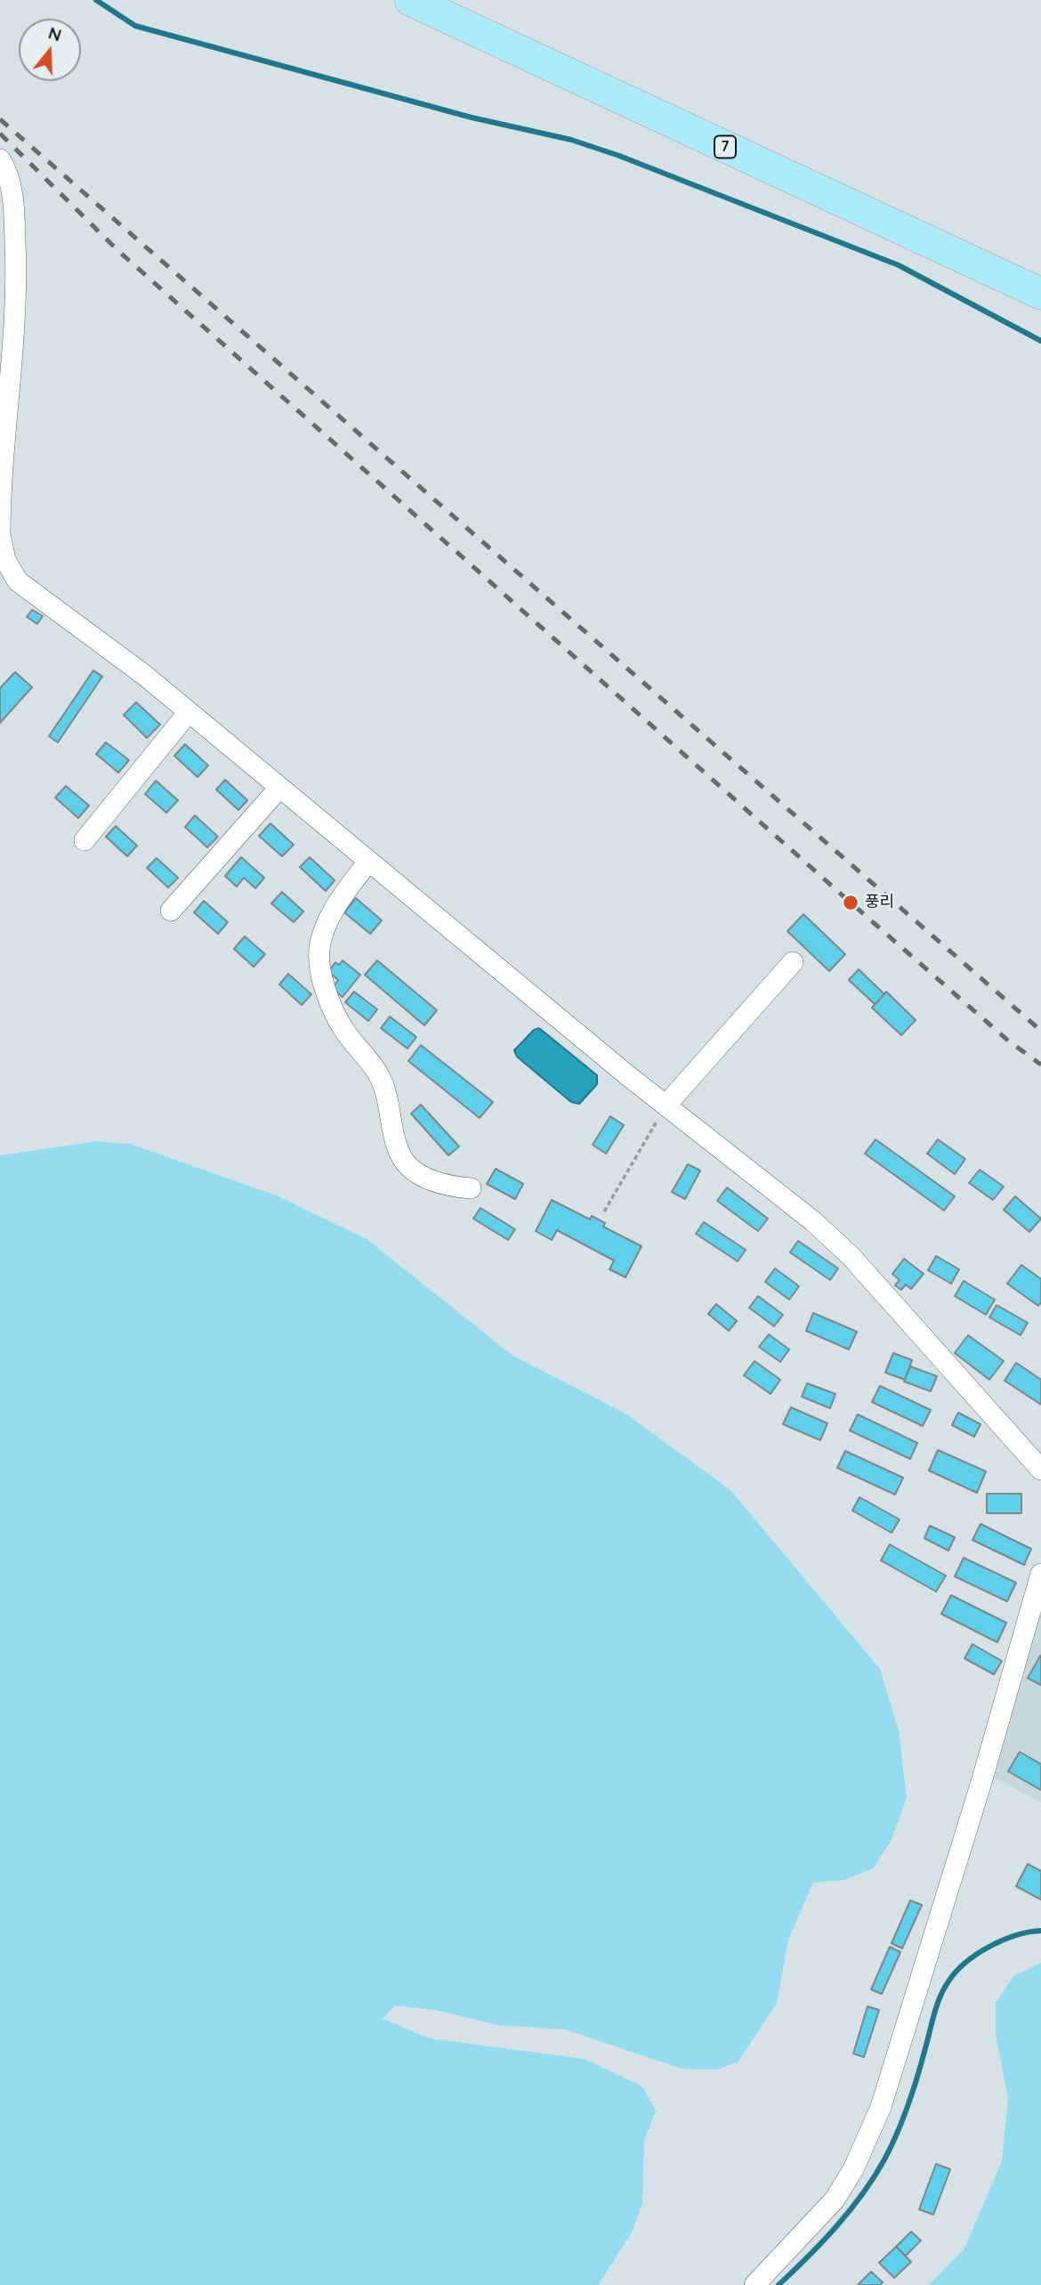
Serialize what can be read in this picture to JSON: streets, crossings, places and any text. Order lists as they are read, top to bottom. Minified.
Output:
{"streets":{"main road":["7"]},"places":["풍리"],"north":"top"}
